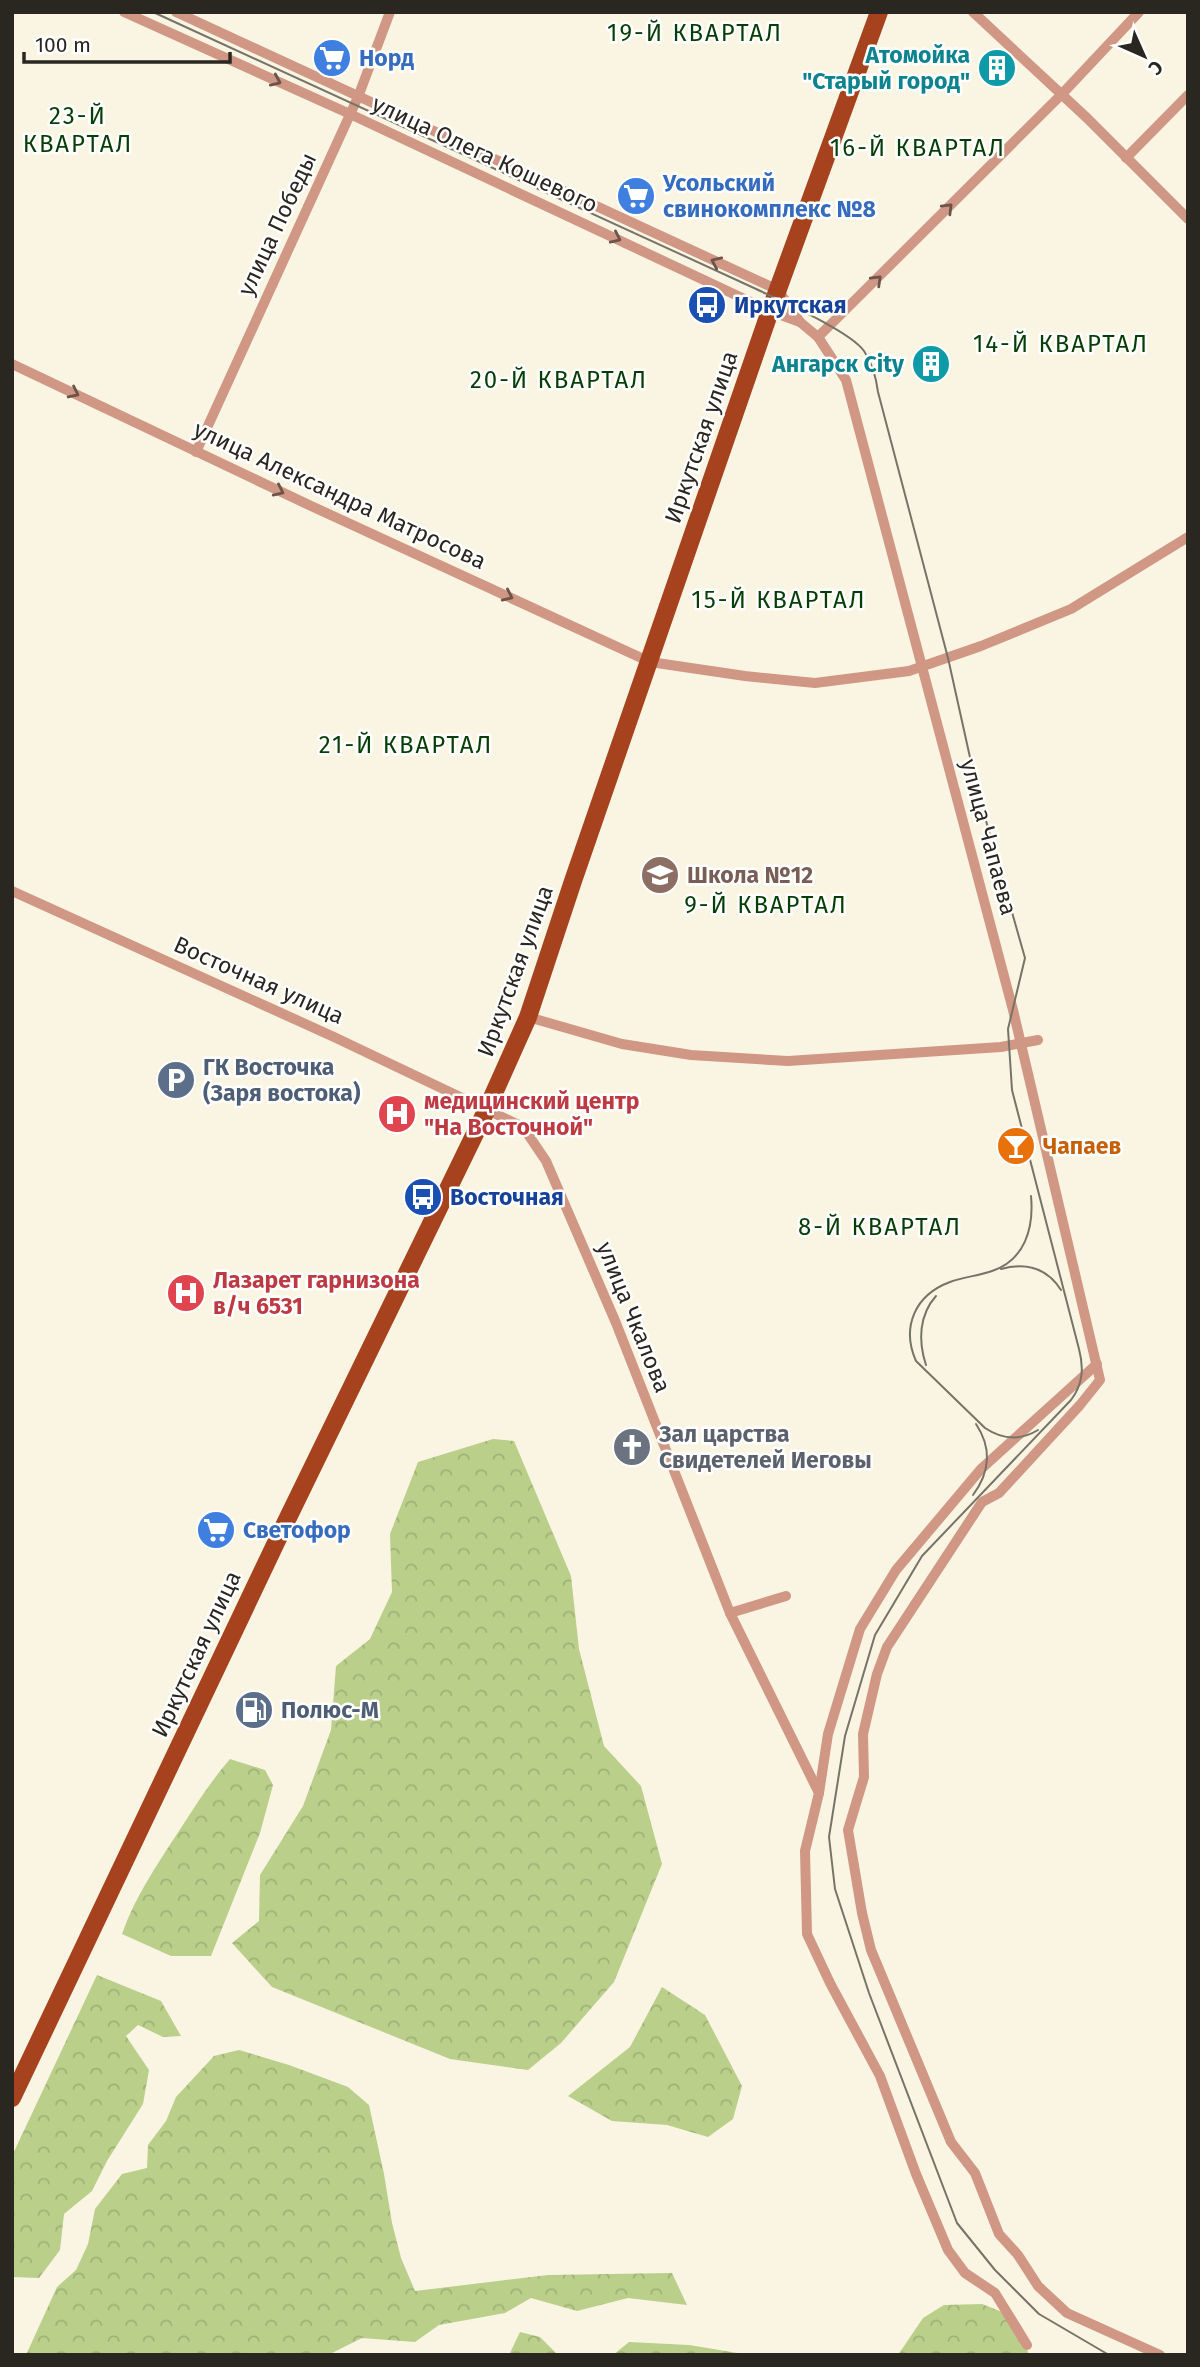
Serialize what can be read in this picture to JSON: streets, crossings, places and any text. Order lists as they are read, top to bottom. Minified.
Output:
{"streets":{"main road":["Иркутская улица"],"street":["улица Олега Кошевого","улица Победы","улица Александра Матросова","улица Чапаева","Восточная улица","улица Чкалова"]},"crossings":[["улица Олега Кошевого","улица Победы"],["улица Олега Кошевого","Иркутская улица"],["улица Олега Кошевого","улица Чапаева"],["улица Победы","улица Александра Матросова"],["Иркутская улица","улица Александра Матросова"],["Иркутская улица","Восточная улица"],["Иркутская улица","улица Чкалова"],["улица Александра Матросова","улица Чапаева"],["Восточная улица","улица Чкалова"]],"one_way":["улица Александра Матросова"],"districts":["19-Й КВАРТАЛ","23-Й КВАРТАЛ","16-Й КВАРТАЛ","14-Й КВАРТАЛ","20-Й КВАРТАЛ","15-Й КВАРТАЛ","21-Й КВАРТАЛ","9-Й КВАРТАЛ","8-Й КВАРТАЛ"],"places":{"supermarket":["Норд","Усольский свинокомплекс №8","Светофор"],"building":["Атомойка \"Старый город\"","Ангарск City"],"bus stop":["Иркутская","Восточная"],"school or university":["Школа №12"],"parking":["ГК Восточка (Заря востока)"],"hospital":["медицинский центр \"На Восточной\"","Лазарет гарнизона в/ч 6531"],"bar":["Чапаев"],"church":["Зал царства Свидетелей Иеговы"],"fuel station":["Полюс-М"]},"scale_bar":"100 m","north":"bottom right"}
